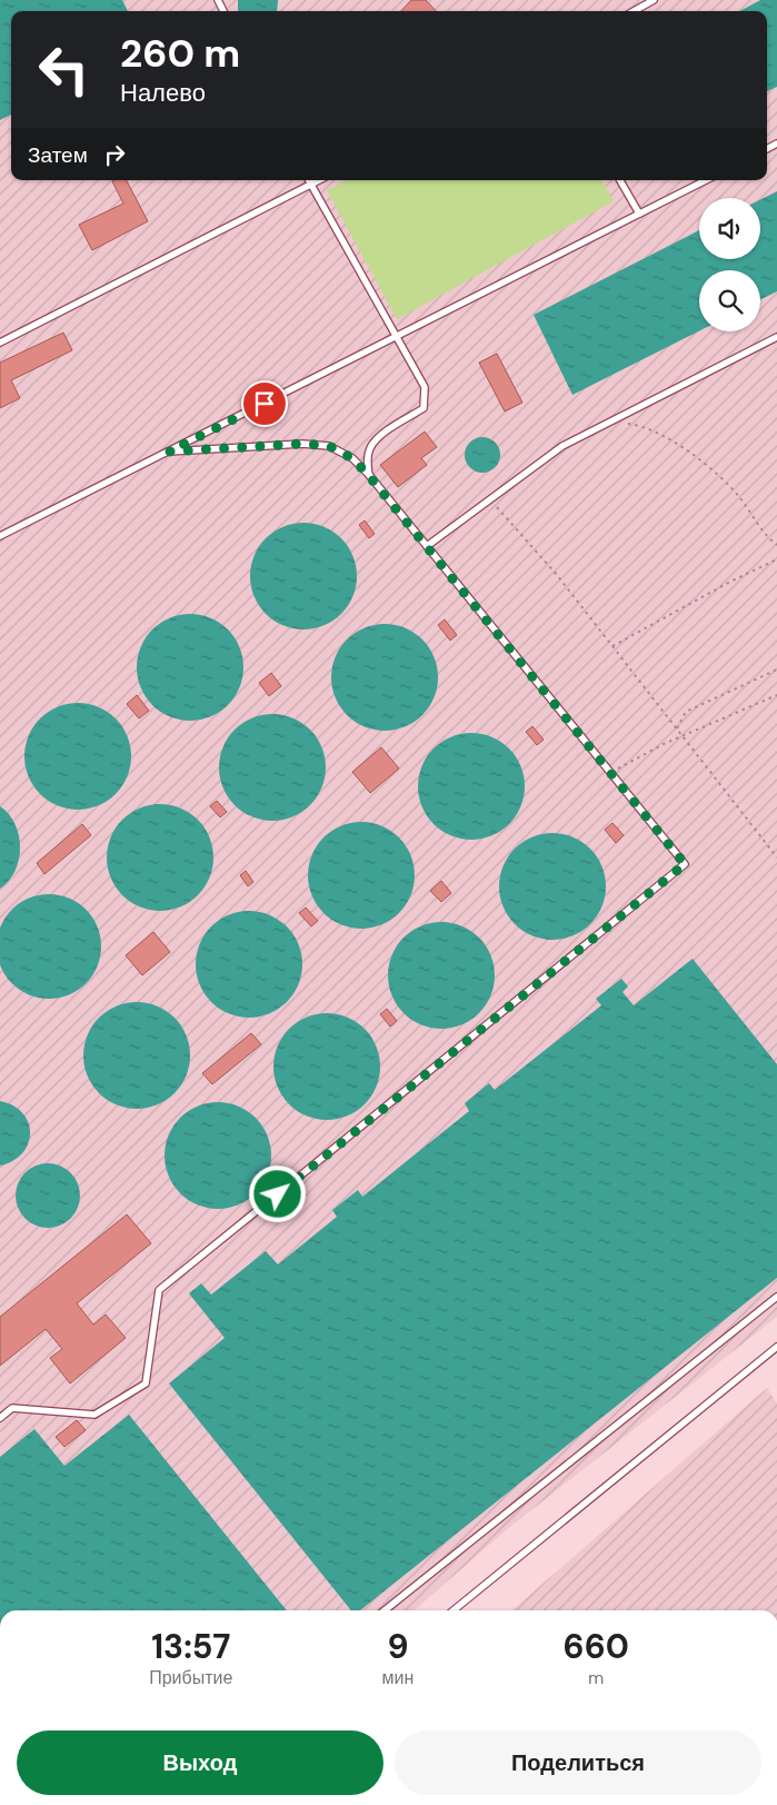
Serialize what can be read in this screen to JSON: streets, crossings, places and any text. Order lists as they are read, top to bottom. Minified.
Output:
{"page":{"turn":["260 m","Налево"],"then":"Затем","eta":["13:57","Прибытие","9","мин","660","m"],"buttons":["Выход","Поделиться"]}}
